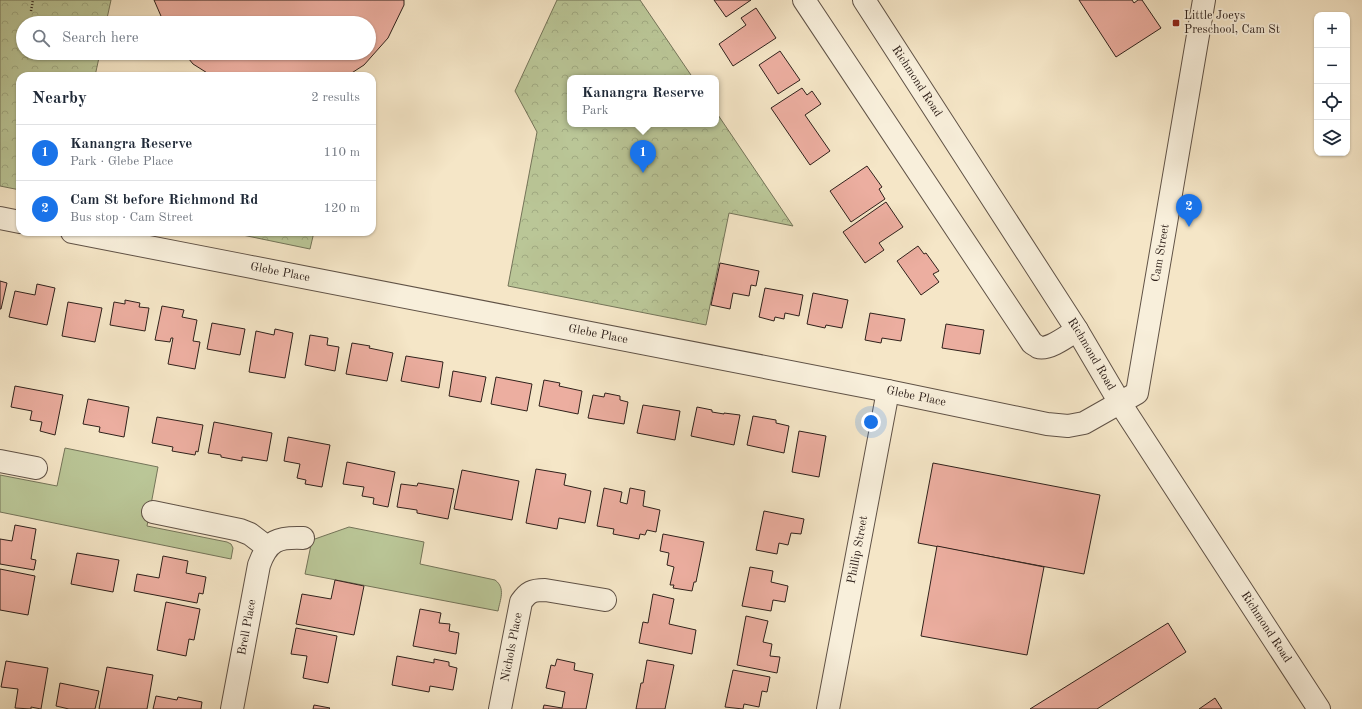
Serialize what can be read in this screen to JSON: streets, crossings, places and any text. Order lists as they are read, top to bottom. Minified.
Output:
{"streets":{"street":["Richmond Road","Cam Street","Glebe Place","Phillip Street","Brell Place","Nichols Place"]},"crossings":[["Richmond Road","Cam Street"],["Richmond Road","Glebe Place"],["Cam Street","Glebe Place"],["Glebe Place","Phillip Street"]],"places":{"transit":["Little Joeys Preschool, Cam St"]},"page":{"map_buttons":["+","−"],"search":"Search here","heading":["Nearby","2 results"],"popup":["Kanangra Reserve","Park"],"list":[{"mark":"1","name":"Kanangra Reserve","note":"Park · Glebe Place","value":"110 m"},{"mark":"2","name":"Cam St before Richmond Rd","note":"Bus stop · Cam Street","value":"120 m"}],"pins":["1","2"]}}
